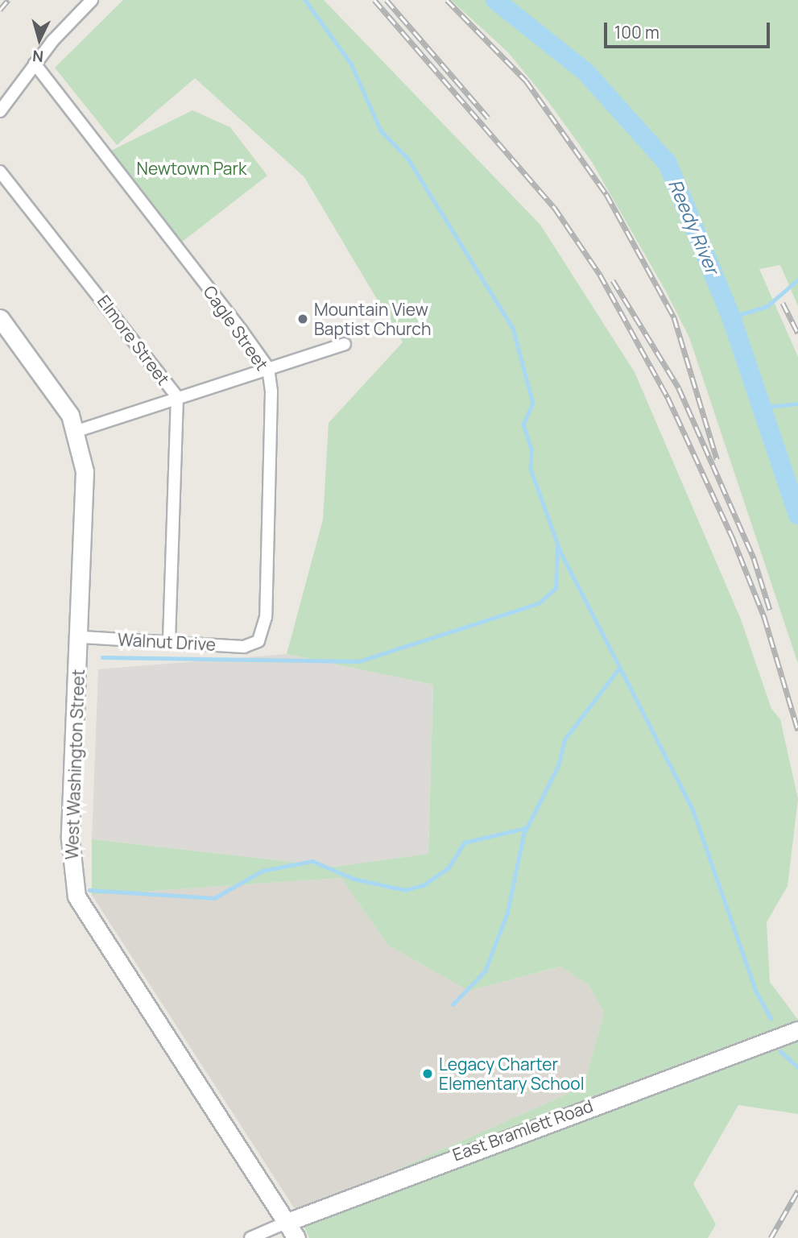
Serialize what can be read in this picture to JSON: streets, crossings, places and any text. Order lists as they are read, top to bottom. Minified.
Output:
{"streets":{"street":["Cagle Street","Elmore Street","Walnut Drive","West Washington Street","East Bramlett Road"]},"crossings":[["Cagle Street","Walnut Drive"],["Elmore Street","Walnut Drive"],["Walnut Drive","West Washington Street"],["West Washington Street","East Bramlett Road"]],"water":["Reedy River"],"parks":["Newtown Park"],"places":["Mountain View Baptist Church","Legacy Charter Elementary School"],"scale_bar":"100 m","north":"bottom"}
